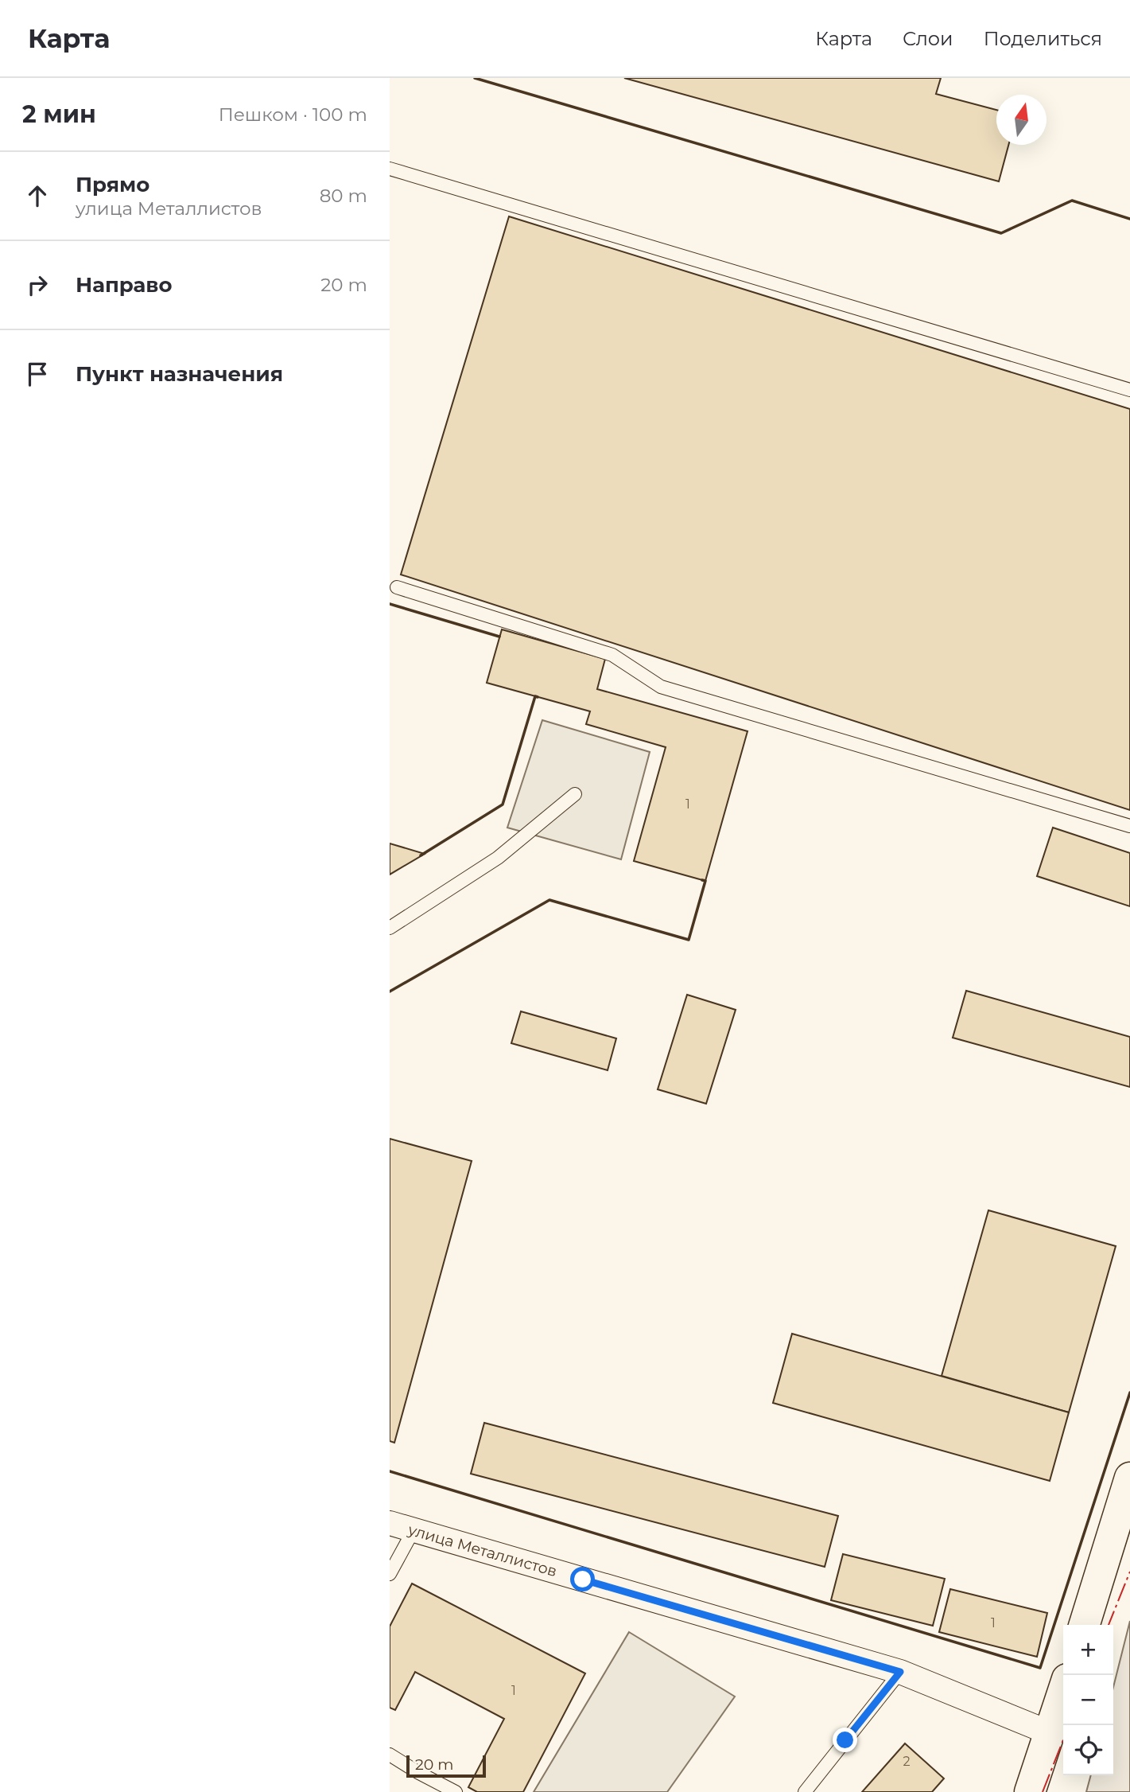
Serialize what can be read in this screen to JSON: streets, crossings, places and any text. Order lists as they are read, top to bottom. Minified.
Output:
{"streets":{"street":["улица Металлистов"]},"house_numbers":["1","1","1","2"],"scale_bar":"20 m","north":"top","page":{"header":"Карта","nav":["Карта","Слои","Поделиться"],"heading":["2 мин","Пешком · 100 m"],"list":[["Прямо","улица Металлистов","80 m"],["Направо","20 m"],"Пункт назначения"],"map_buttons":["+","−"],"scale":"20 m"}}
